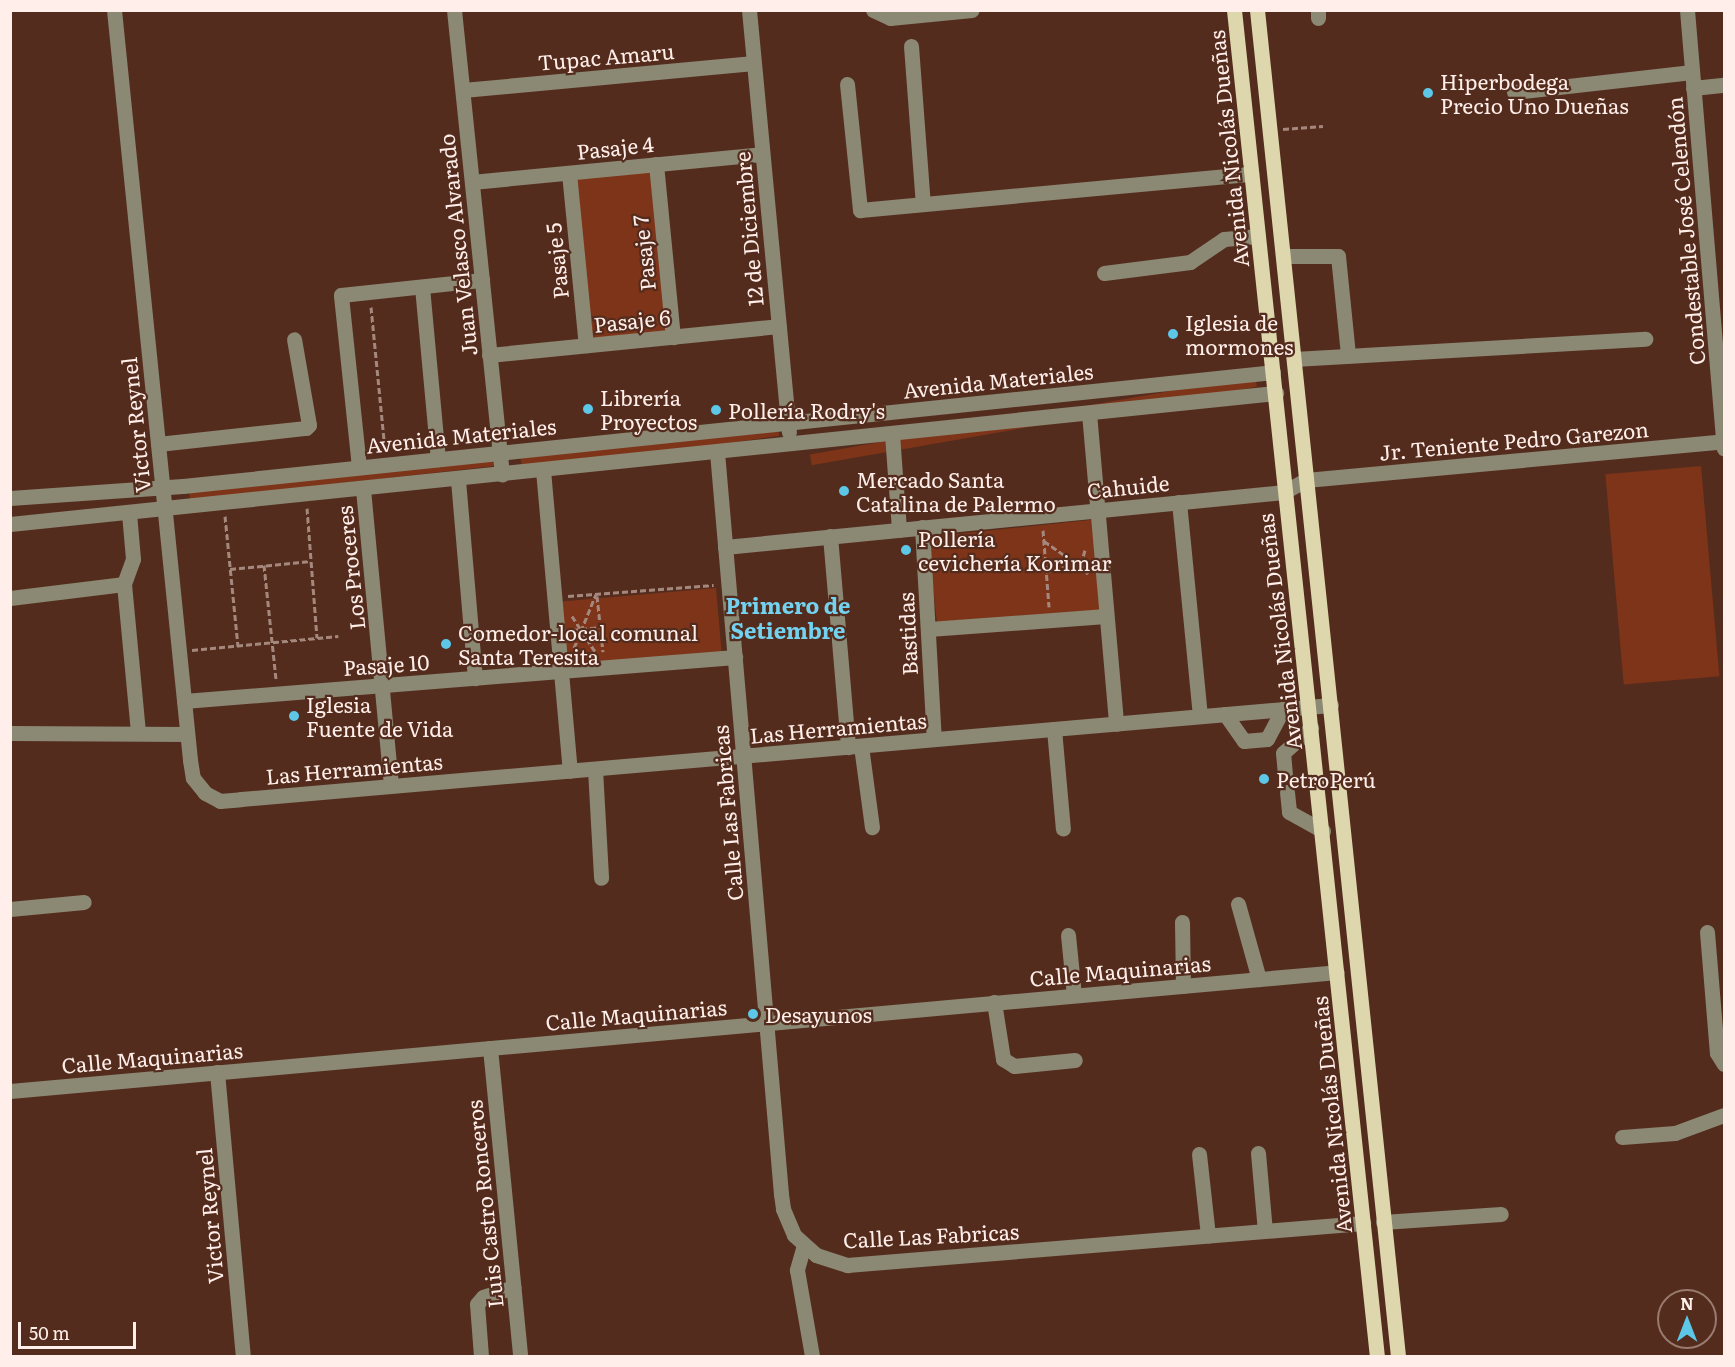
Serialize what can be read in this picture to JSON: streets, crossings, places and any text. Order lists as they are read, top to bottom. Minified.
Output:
{"streets":{"main road":["Avenida Nicolás Dueñas"],"street":["Tupac Amaru","Pasaje 4","12 de Diciembre","Condestable José Celendón","Juan Velasco Alvarado","Pasaje 7","Pasaje 5","Pasaje 6","Avenida Materiales","Victor Reynel","Jr. Teniente Pedro Garezon","Cahuide","Los Proceres","Bastidas","Pasaje 10","Las Herramientas","Calle Las Fabricas","Calle Maquinarias","Luis Castro Ronceros"]},"crossings":[["Tupac Amaru","12 de Diciembre"],["Tupac Amaru","Juan Velasco Alvarado"],["Pasaje 4","12 de Diciembre"],["Pasaje 4","Juan Velasco Alvarado"],["Pasaje 4","Pasaje 7"],["Pasaje 4","Pasaje 5"],["Avenida Nicolás Dueñas","Avenida Materiales"],["Avenida Nicolás Dueñas","Jr. Teniente Pedro Garezon"],["Avenida Nicolás Dueñas","Cahuide"],["Avenida Nicolás Dueñas","Las Herramientas"],["Avenida Nicolás Dueñas","Calle Las Fabricas"],["Avenida Nicolás Dueñas","Calle Maquinarias"],["12 de Diciembre","Pasaje 6"],["12 de Diciembre","Avenida Materiales"],["Condestable José Celendón","Jr. Teniente Pedro Garezon"],["Juan Velasco Alvarado","Pasaje 6"],["Juan Velasco Alvarado","Avenida Materiales"],["Pasaje 7","Pasaje 6"],["Pasaje 5","Pasaje 6"],["Avenida Materiales","Victor Reynel"],["Avenida Materiales","Los Proceres"],["Avenida Materiales","Calle Las Fabricas"],["Victor Reynel","Pasaje 10"],["Victor Reynel","Las Herramientas"],["Victor Reynel","Calle Maquinarias"],["Cahuide","Bastidas"],["Cahuide","Calle Las Fabricas"],["Los Proceres","Pasaje 10"],["Los Proceres","Las Herramientas"],["Bastidas","Las Herramientas"],["Pasaje 10","Calle Las Fabricas"],["Las Herramientas","Calle Las Fabricas"],["Calle Las Fabricas","Calle Maquinarias"],["Calle Maquinarias","Luis Castro Ronceros"]],"districts":["Primero de Setiembre"],"places":["Hiperbodega Precio Uno Dueñas","Iglesia de mormones","Librería Proyectos","Pollería Rodry's","Mercado Santa Catalina de Palermo","Pollería cevichería Korimar","Comedor-local comunal Santa Teresita","Iglesia Fuente de Vida","PetroPerú","Desayunos"],"scale_bar":"50 m","north":"top"}
